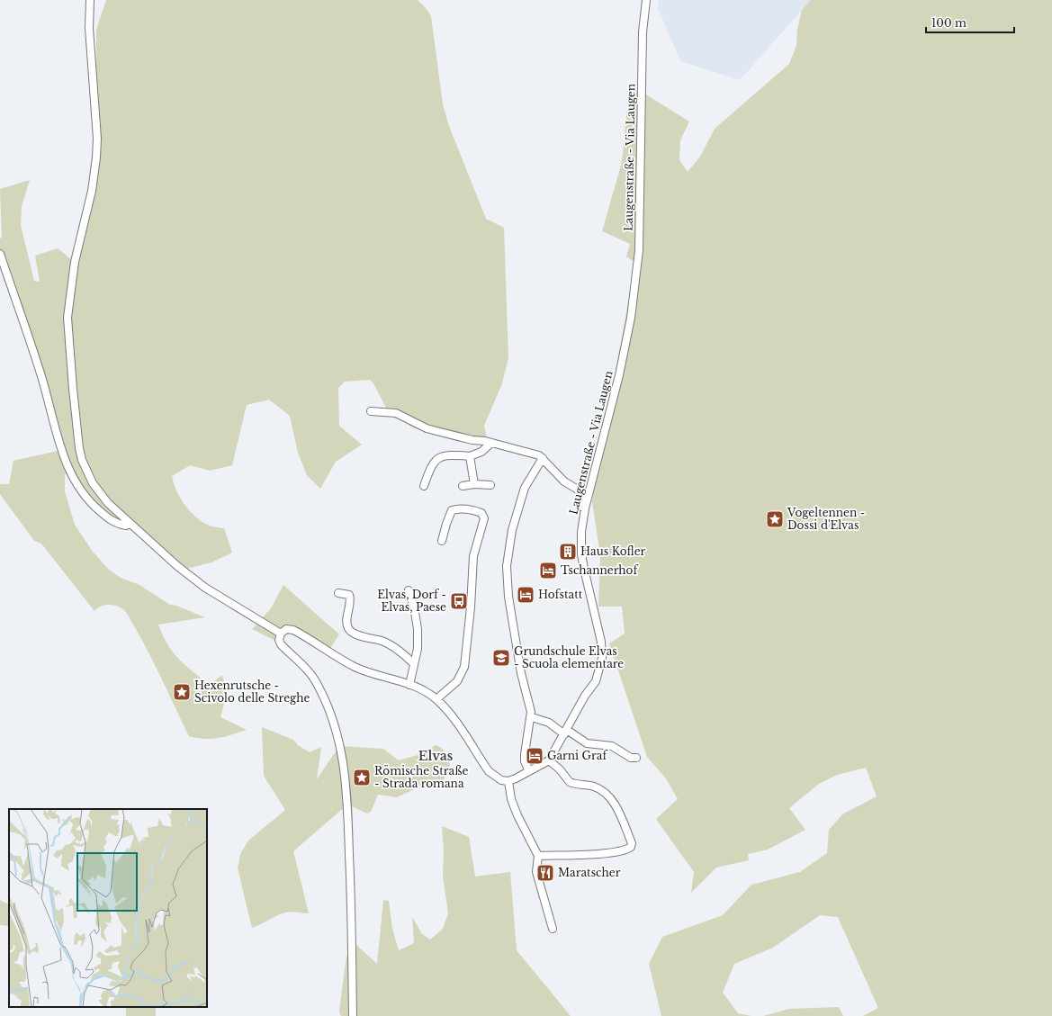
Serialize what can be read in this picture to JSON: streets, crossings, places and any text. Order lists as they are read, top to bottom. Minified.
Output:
{"streets":{"street":["Laugenstraße - Via Laugen"]},"districts":["Elvas"],"places":{"place":["Vogeltennen - Dossi d'Elvas","Hexenrutsche - Scivolo delle Streghe","Römische Straße - Strada romana"],"building":["Haus Kofler"],"hotel":["Tschannerhof","Hofstatt","Garni Graf"],"bus stop":["Elvas, Dorf - Elvas, Paese"],"school or university":["Grundschule Elvas - Scuola elementare"],"restaurant":["Maratscher"]},"scale_bar":"100 m"}
